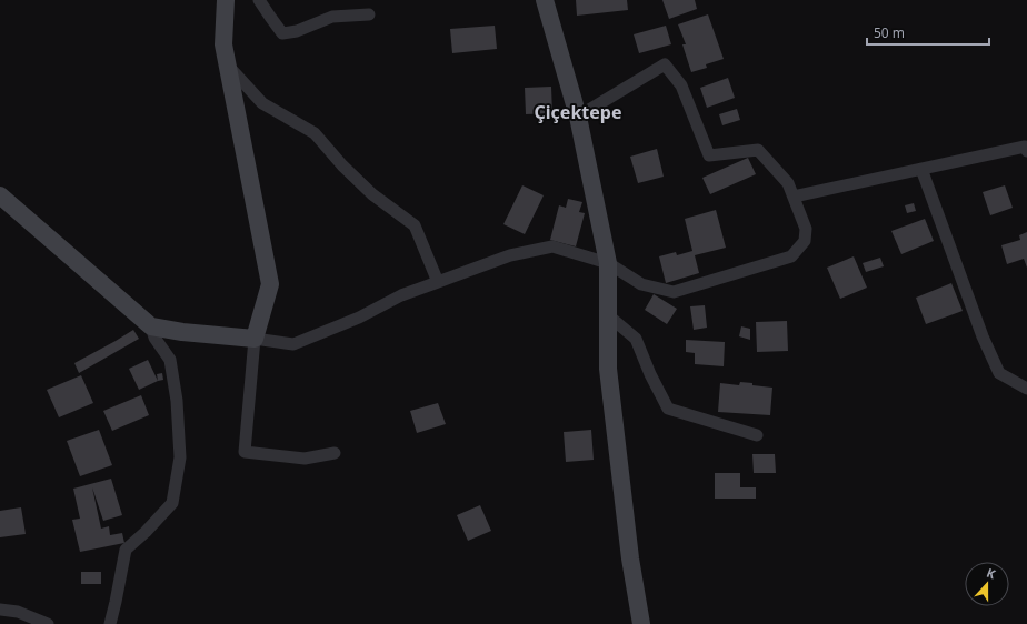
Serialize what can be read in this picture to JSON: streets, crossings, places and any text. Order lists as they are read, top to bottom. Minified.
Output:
{"districts":["Çiçektepe"],"scale_bar":"50 m","north":"top"}
